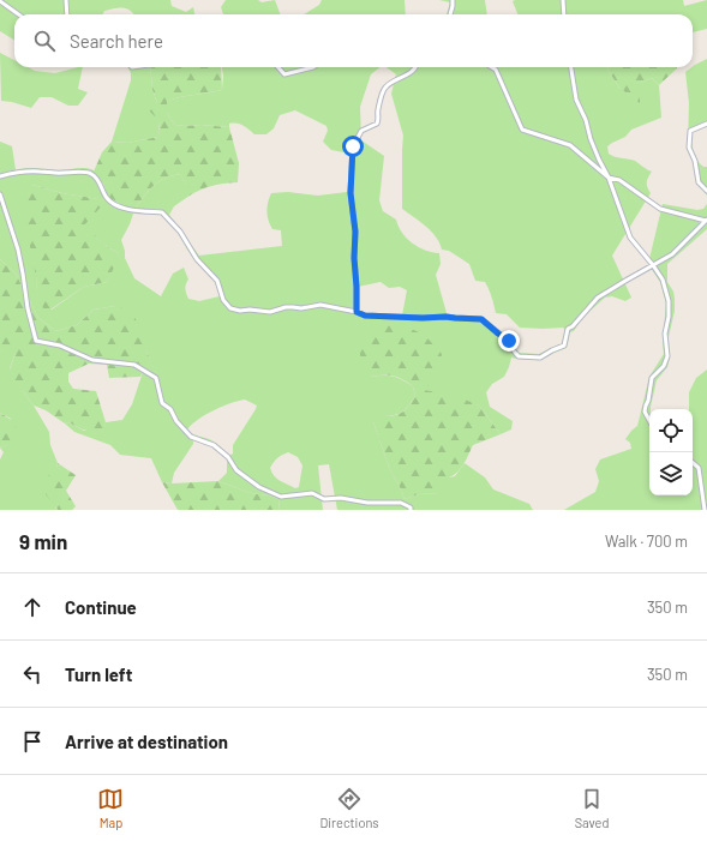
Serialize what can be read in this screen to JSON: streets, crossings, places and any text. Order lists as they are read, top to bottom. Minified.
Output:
{"page":{"search":"Search here","heading":["9 min","Walk · 700 m"],"list":[["Continue","350 m"],["Turn left","350 m"],"Arrive at destination"],"nav":["Map","Directions","Saved"]}}
